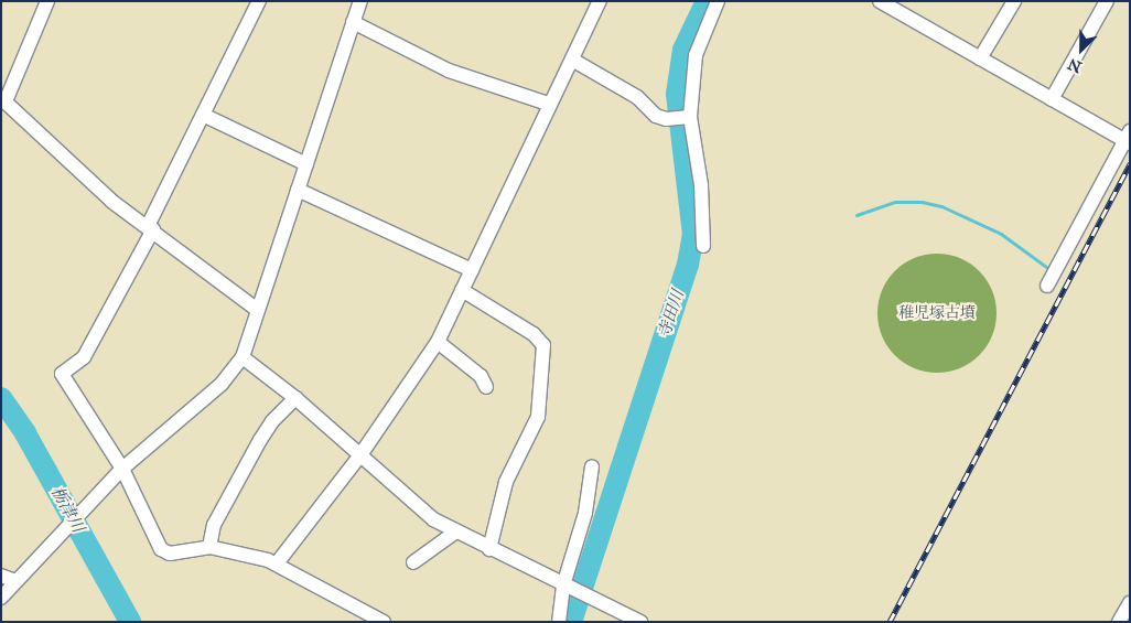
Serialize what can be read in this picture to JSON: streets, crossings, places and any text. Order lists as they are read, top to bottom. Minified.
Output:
{"water":["寺田川","栃津川"],"parks":["稚児塚古墳"],"north":"bottom left"}
